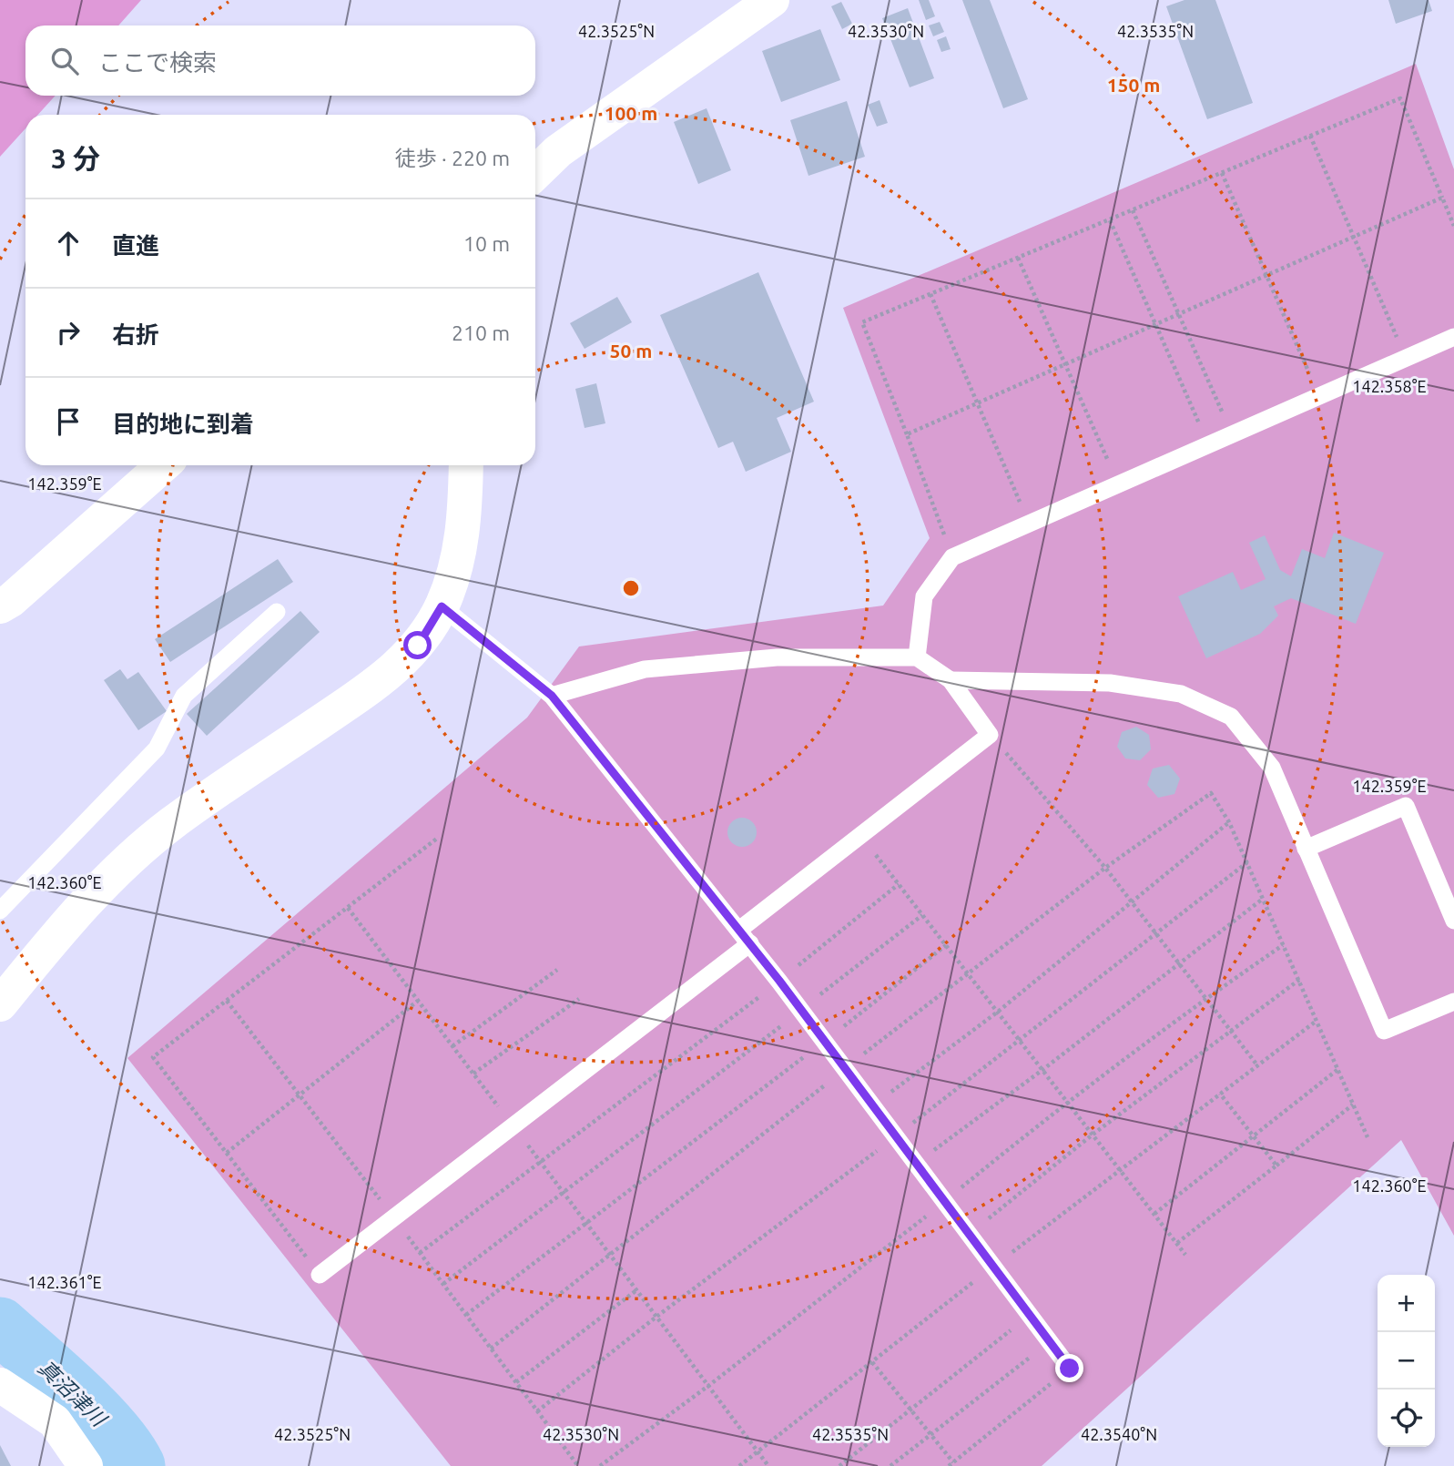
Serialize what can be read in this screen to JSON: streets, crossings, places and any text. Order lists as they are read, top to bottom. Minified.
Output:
{"water":["真沼津川"],"page":{"search":"ここで検索","heading":["3 分","徒歩 · 220 m"],"list":[["直進","10 m"],["右折","210 m"],"目的地に到着"],"map_buttons":["+","−"]},"coordinates":["42.3525°N","42.3530°N","42.3535°N","142.358°E","142.359°E","142.360°E","142.361°E","42.3540°N"],"rings":["150 m","100 m","50 m"]}
